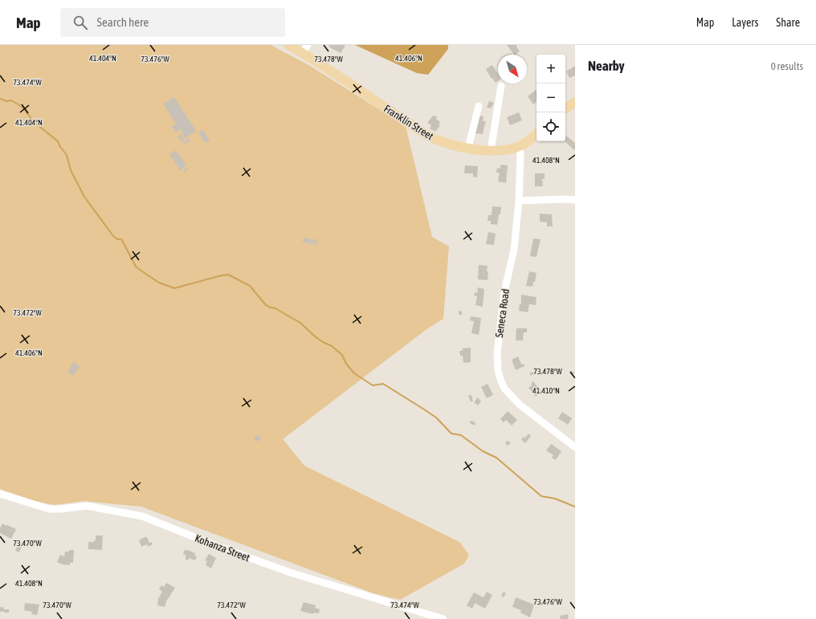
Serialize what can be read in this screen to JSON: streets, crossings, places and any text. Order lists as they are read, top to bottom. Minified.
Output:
{"streets":{"main road":["Franklin Street"],"street":["Seneca Road","Kohanza Street"]},"crossings":[["Franklin Street","Seneca Road"]],"north":"bottom right","page":{"header":"Map","search":"Search here","nav":["Map","Layers","Share"],"heading":["Nearby","0 results"],"map_buttons":["+","−"]},"coordinates":["41.404°N","41.406°N","73.476°W","73.478°W","73.474°W","41.408°N","73.472°W","41.410°N","73.470°W"]}
